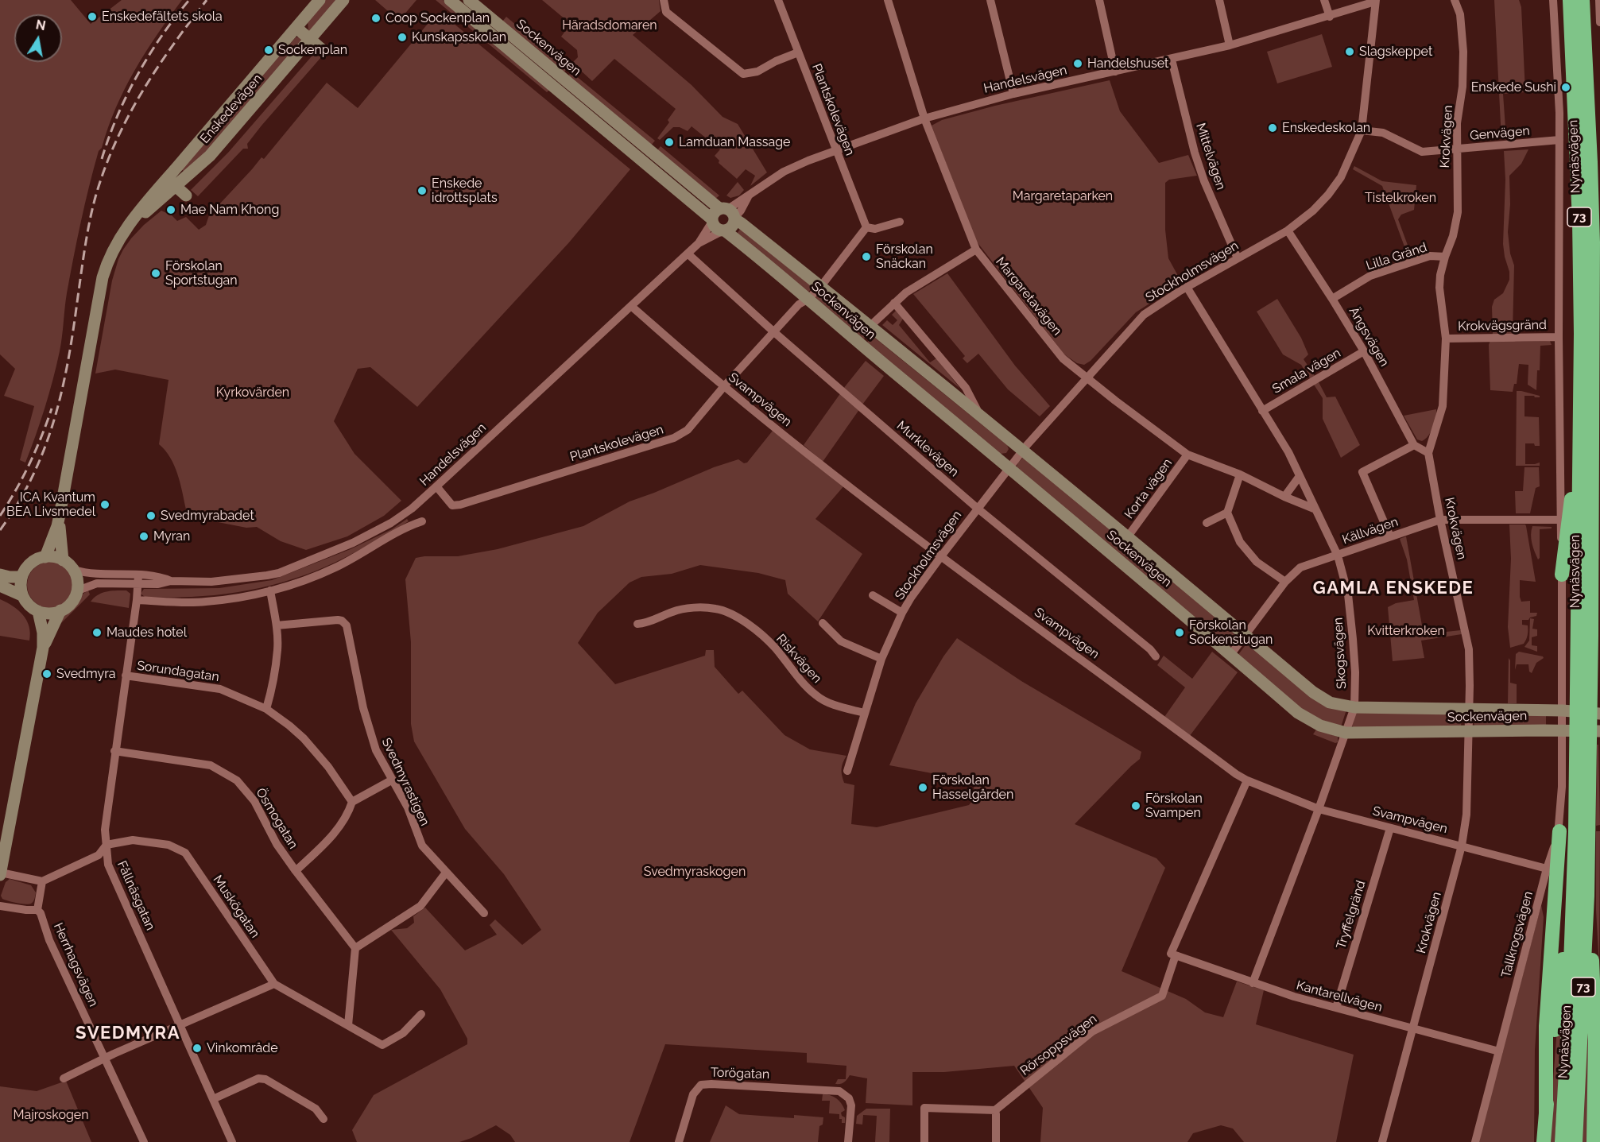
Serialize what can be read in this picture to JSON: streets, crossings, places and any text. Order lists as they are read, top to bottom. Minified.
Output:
{"streets":{"highway":["Nynäsvägen","73"],"street":["Sockenvägen","Handelsvägen","Enskedevägen","Plantskolevägen","Genvägen","Krokvägen","Mittelvägen","Lilla Gränd","Stockholmsvägen","Margaretavägen","Krokvägsgränd","Ängsvägen","Smala vägen","Svampvägen","Murklevägen","Korta vägen","Källvägen","Skogsvägen","Riskvägen","Sorundagatan","Svedmyrastigen","Ösmogatan","Fållnäsgatan","Muskögatan","Tryffelgränd","Tallkrogsvägen","Herrhagsvägen","Kantarellvägen","Rörsoppsvägen","Torögatan"]},"crossings":[["Sockenvägen","Handelsvägen"],["Sockenvägen","Plantskolevägen"],["Sockenvägen","Krokvägen"],["Sockenvägen","Nynäsvägen"],["Sockenvägen","Stockholmsvägen"],["Sockenvägen","Korta vägen"],["Sockenvägen","Källvägen"],["Sockenvägen","Skogsvägen"],["Sockenvägen","Tallkrogsvägen"],["Handelsvägen","Enskedevägen"],["Handelsvägen","Plantskolevägen"],["Handelsvägen","Mittelvägen"],["Handelsvägen","Stockholmsvägen"],["Handelsvägen","Margaretavägen"],["Handelsvägen","Svampvägen"],["Handelsvägen","Murklevägen"],["Handelsvägen","Fållnäsgatan"],["Plantskolevägen","Svampvägen"],["Plantskolevägen","Murklevägen"],["Genvägen","Krokvägen"],["Genvägen","Nynäsvägen"],["Genvägen","Stockholmsvägen"],["Krokvägen","Lilla Gränd"],["Krokvägen","Krokvägsgränd"],["Krokvägen","Svampvägen"],["Krokvägen","Källvägen"],["Krokvägen","Kantarellvägen"],["Mittelvägen","Stockholmsvägen"],["Nynäsvägen","Krokvägsgränd"],["Nynäsvägen","Källvägen"],["Nynäsvägen","Tallkrogsvägen"],["Lilla Gränd","Ängsvägen"],["Stockholmsvägen","Margaretavägen"],["Stockholmsvägen","Ängsvägen"],["Stockholmsvägen","Svampvägen"],["Stockholmsvägen","Murklevägen"],["Stockholmsvägen","Skogsvägen"],["Stockholmsvägen","Riskvägen"],["Margaretavägen","Korta vägen"],["Margaretavägen","Skogsvägen"],["Ängsvägen","Smala vägen"],["Smala vägen","Skogsvägen"],["Svampvägen","Skogsvägen"],["Svampvägen","Tryffelgränd"],["Svampvägen","Tallkrogsvägen"],["Svampvägen","Rörsoppsvägen"],["Källvägen","Skogsvägen"],["Skogsvägen","Kantarellvägen"],["Sorundagatan","Fållnäsgatan"],["Ösmogatan","Fållnäsgatan"],["Fållnäsgatan","Muskögatan"],["Tryffelgränd","Kantarellvägen"],["Tallkrogsvägen","Kantarellvägen"],["Kantarellvägen","Rörsoppsvägen"]],"districts":["GAMLA ENSKEDE","SVEDMYRA"],"parks":["Häradsdomaren","Margaretaparken","Tistelkroken","Kyrkovärden","Kvitterkroken","Svedmyraskogen","Majroskogen"],"places":["Enskedefältets skola","Coop Sockenplan","Kunskapsskolan","Sockenplan","Slagskeppet","Handelshuset","Enskede Sushi","Enskedeskolan","Lamduan Massage","Enskede idrottsplats","Mae Nam Khong","Förskolan Snäckan","Förskolan Sportstugan","ICA Kvantum BEA Livsmedel","Svedmyrabadet","Myran","Maudes hotel","Förskolan Sockenstugan","Svedmyra","Förskolan Hasselgården","Förskolan Svampen","Vinkområde"],"north":"top"}
